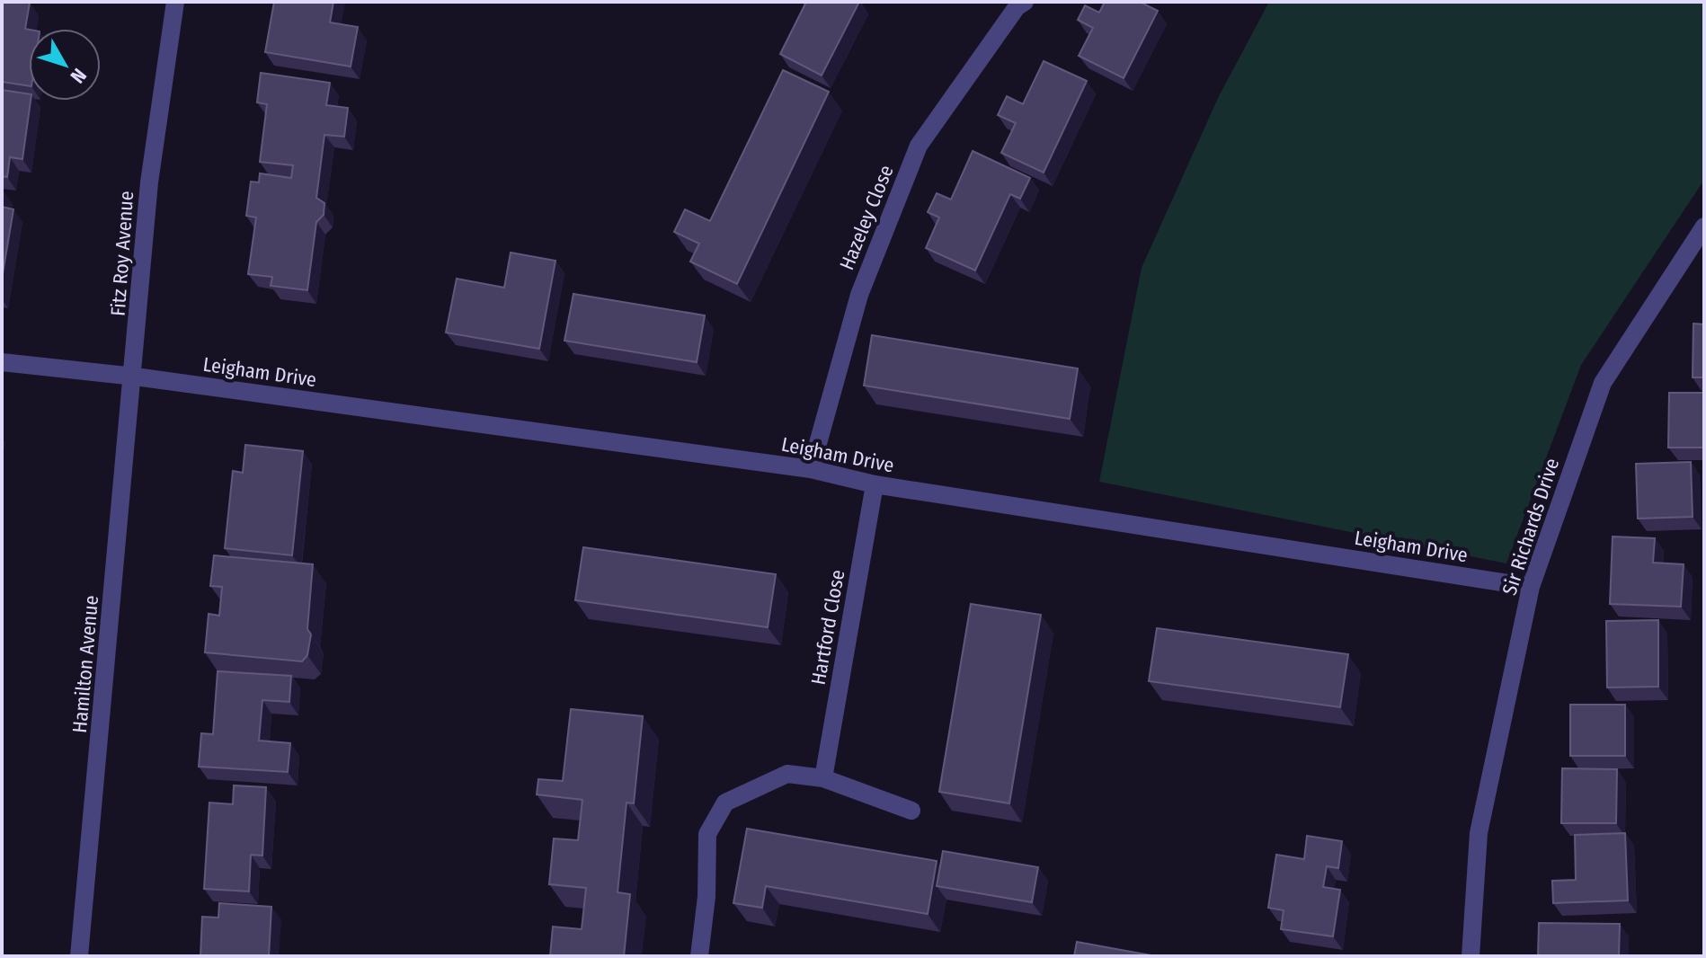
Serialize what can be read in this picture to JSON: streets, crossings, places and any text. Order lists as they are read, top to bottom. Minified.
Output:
{"streets":{"street":["Hazeley Close","Fitz Roy Avenue","Leigham Drive","Sir Richards Drive","Hartford Close","Hamilton Avenue"]},"crossings":[["Hazeley Close","Leigham Drive"],["Fitz Roy Avenue","Leigham Drive"],["Fitz Roy Avenue","Hamilton Avenue"],["Leigham Drive","Sir Richards Drive"],["Leigham Drive","Hartford Close"],["Leigham Drive","Hamilton Avenue"]],"north":"bottom right"}
